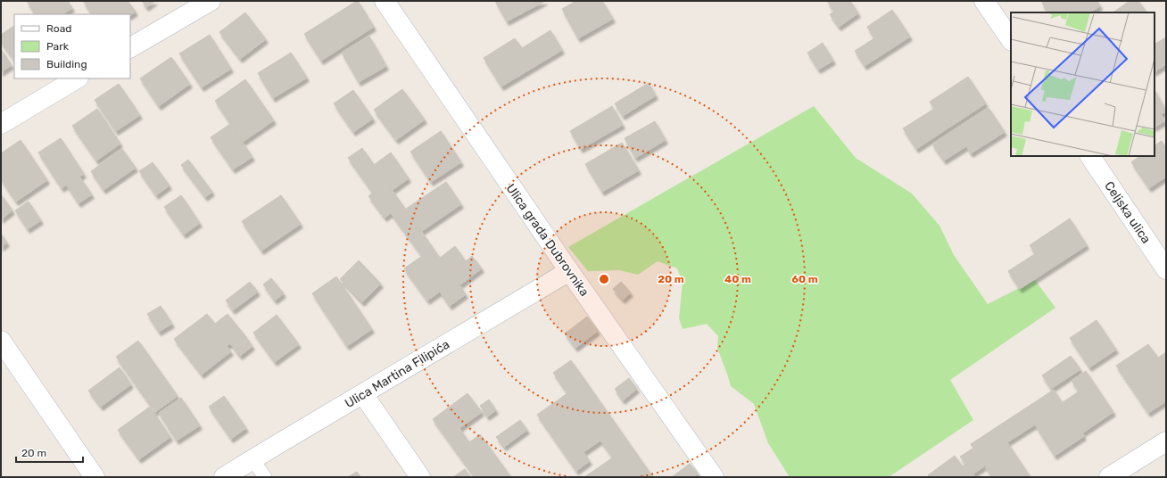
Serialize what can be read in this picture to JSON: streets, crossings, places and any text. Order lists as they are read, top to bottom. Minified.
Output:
{"streets":{"street":["Celjska ulica","Ulica grada Dubrovnika","Ulica Martina Filipića"]},"crossings":[["Ulica grada Dubrovnika","Ulica Martina Filipića"]],"legend":["Road","Park","Building"],"scale_bar":"20 m","rings":["20 m","40 m","60 m"]}
